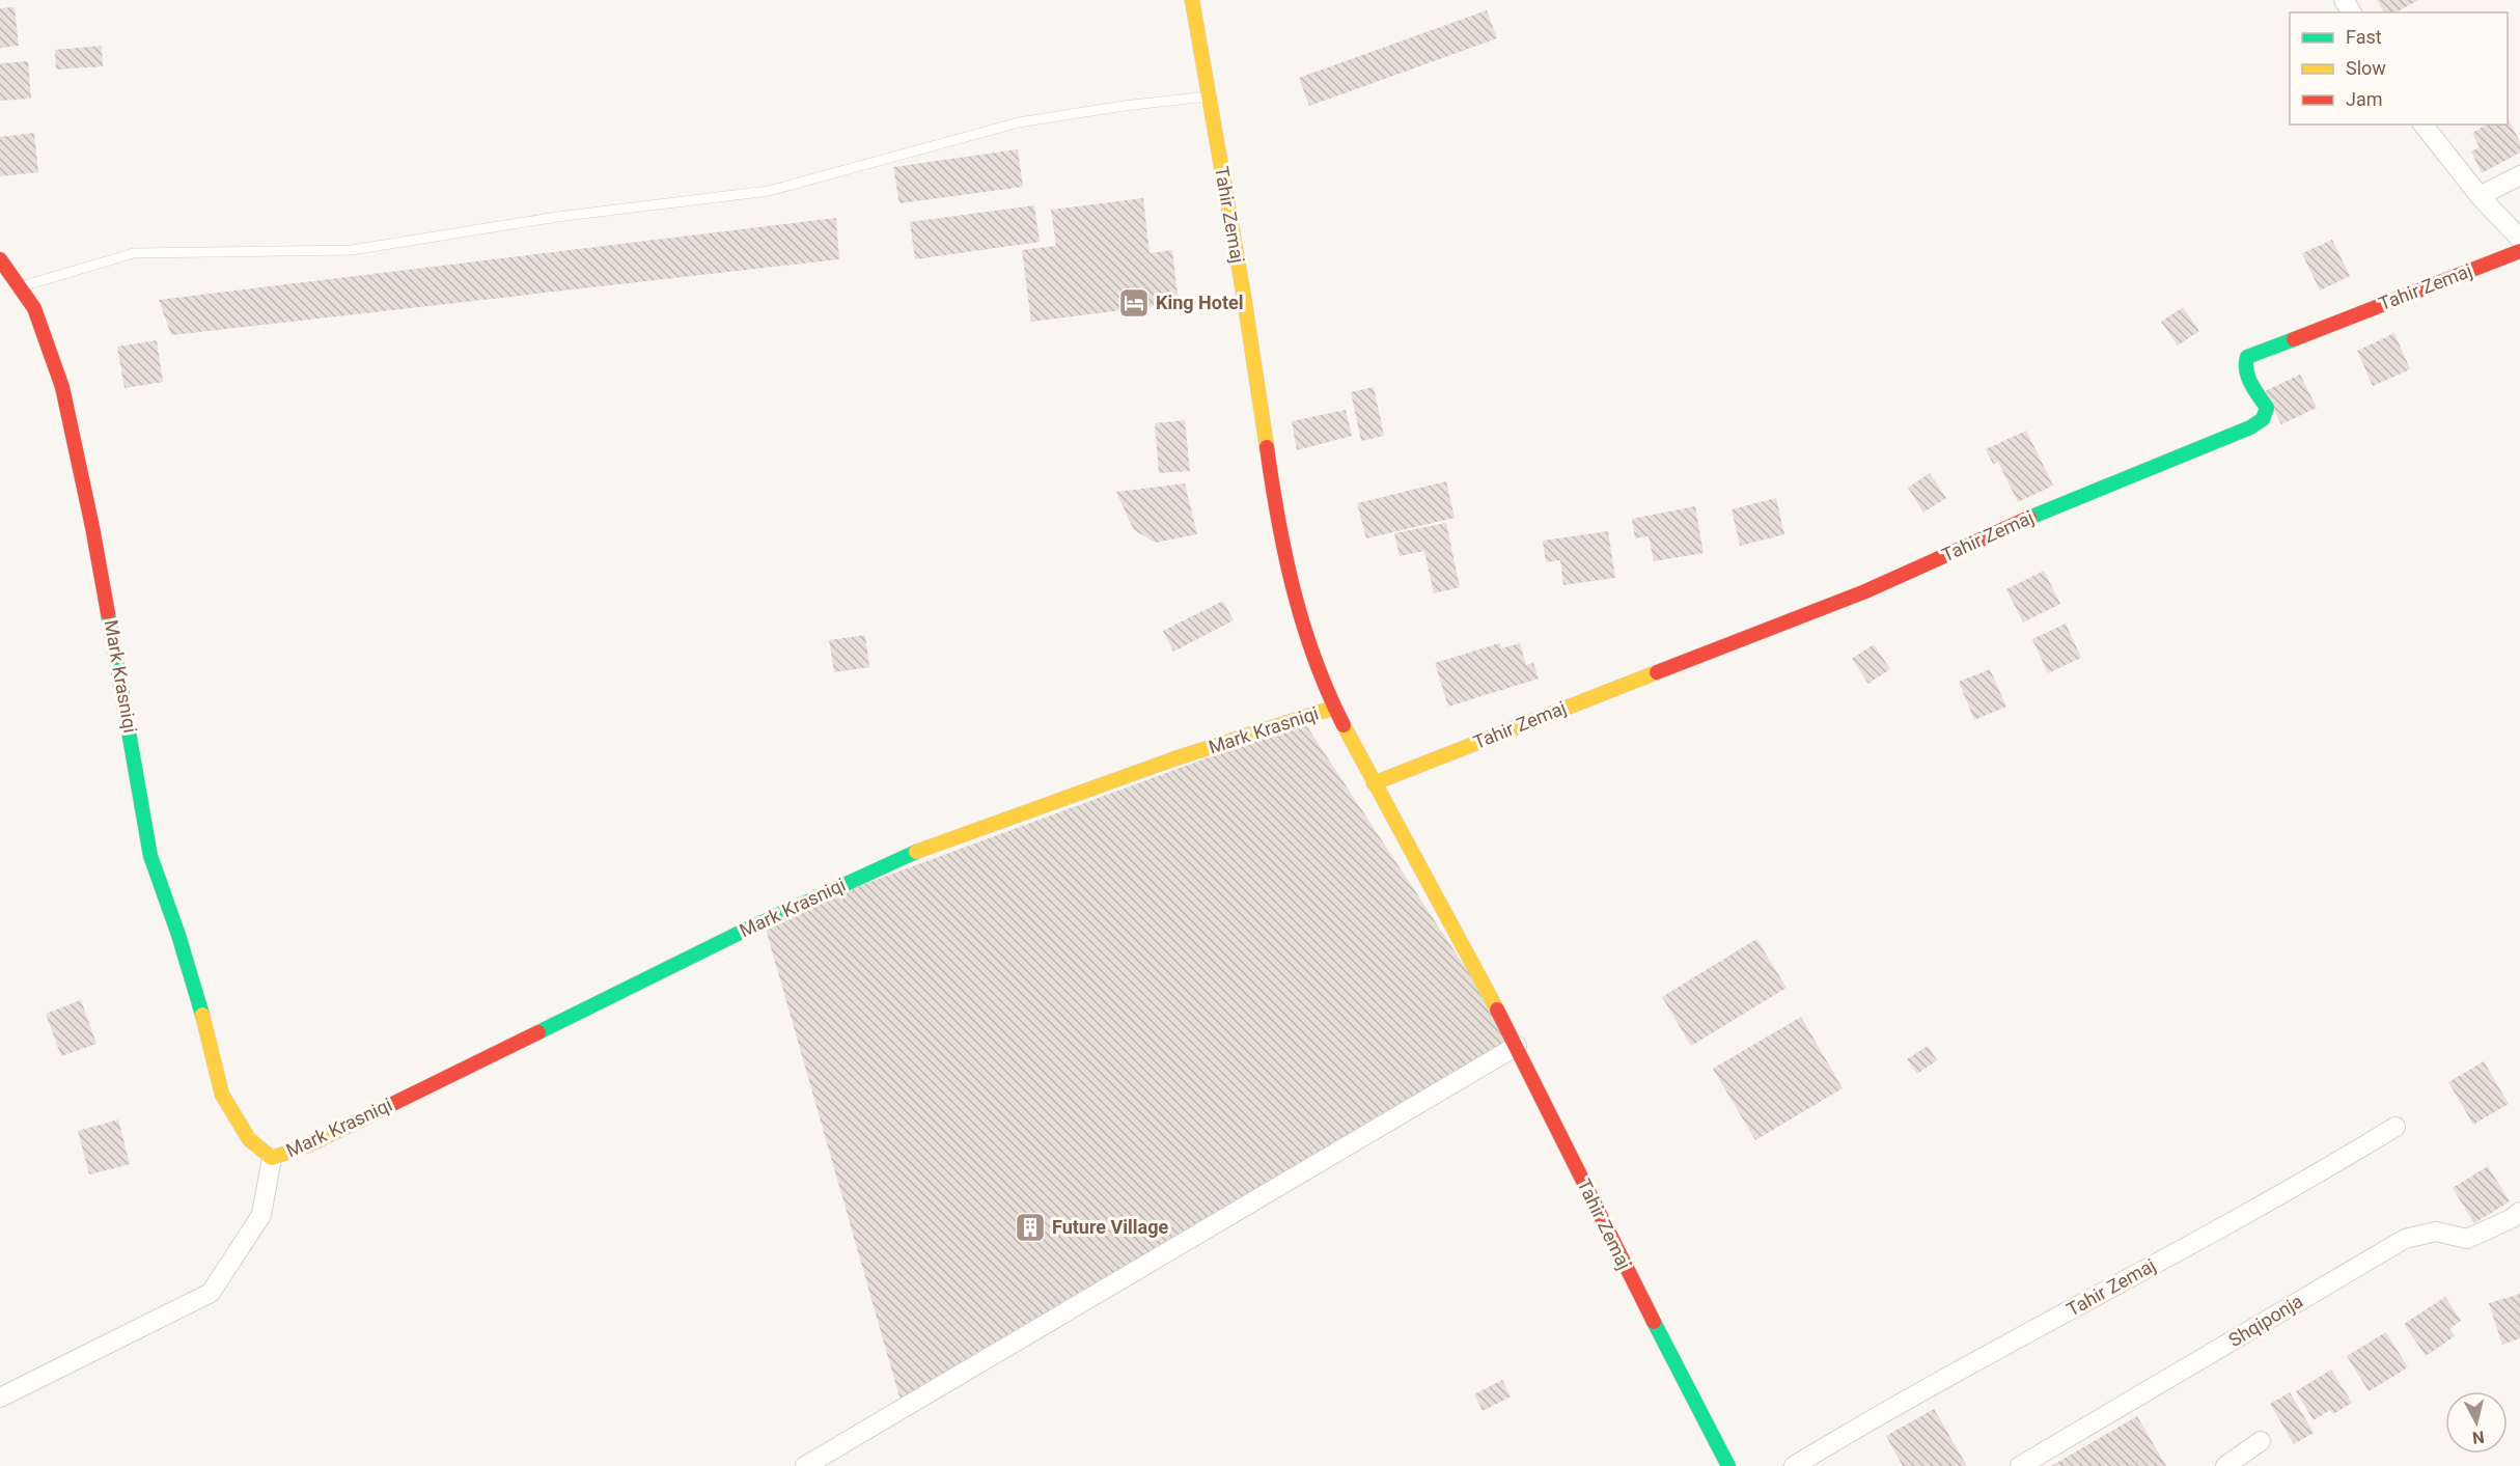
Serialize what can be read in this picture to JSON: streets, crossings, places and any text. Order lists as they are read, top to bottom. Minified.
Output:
{"streets":{"street":["Tahir Zemaj","Mark Krasniqi","Shqiponja"]},"crossings":[["Tahir Zemaj","Mark Krasniqi"]],"places":{"hotel":["King Hotel"],"building":["Future Village"]},"legend":["Fast","Slow","Jam"],"north":"bottom"}
